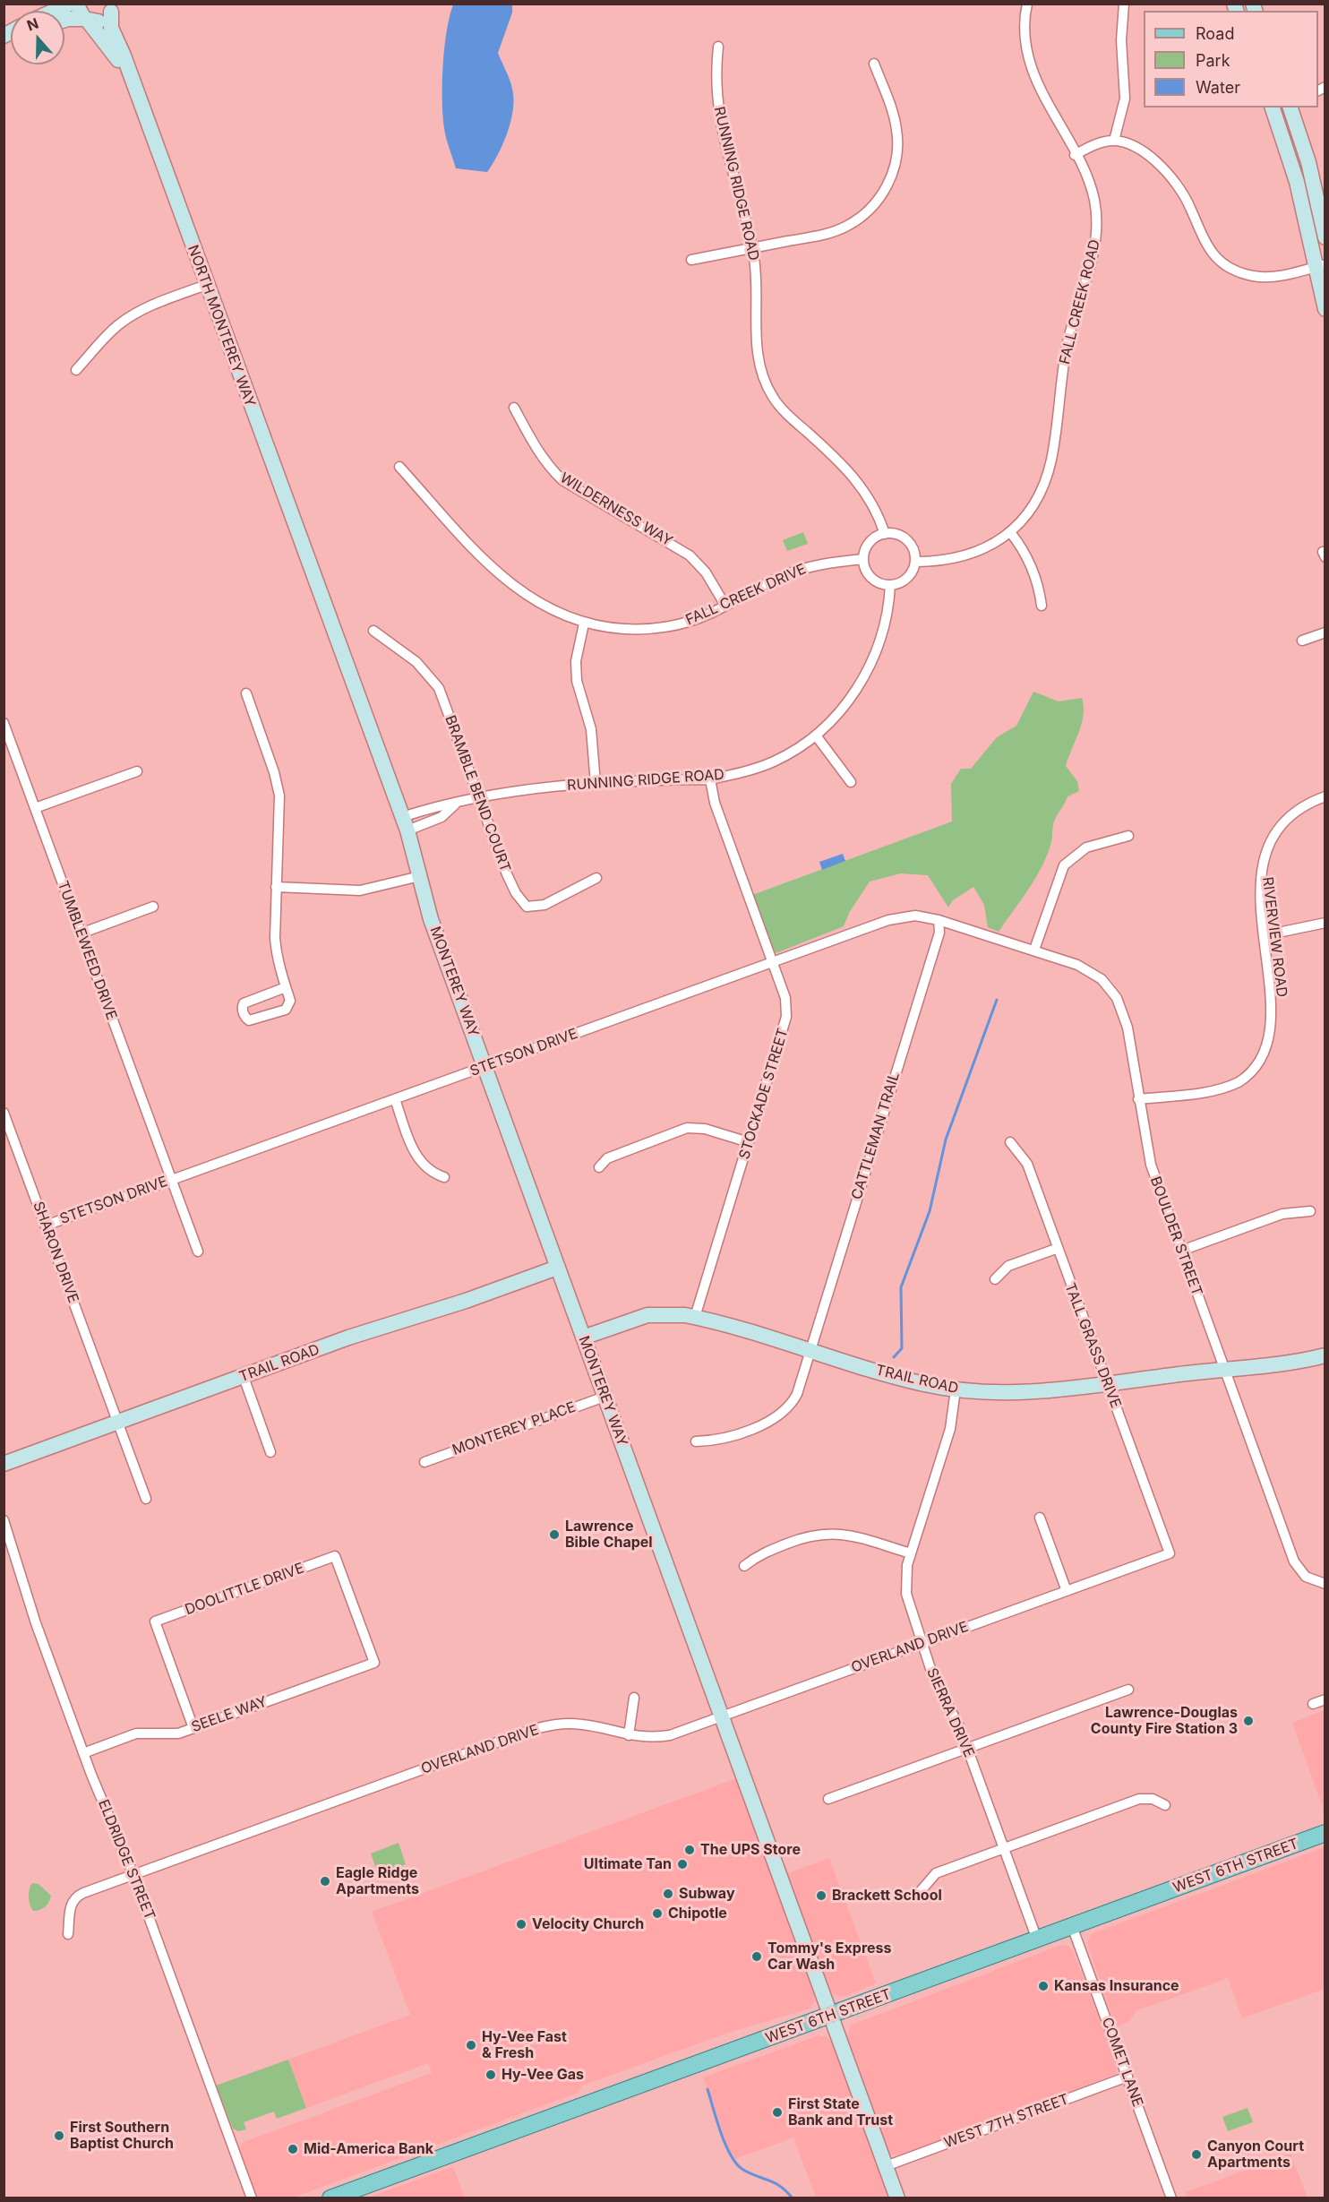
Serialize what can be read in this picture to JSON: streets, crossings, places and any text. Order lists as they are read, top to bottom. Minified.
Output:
{"streets":{"main road":["WEST 6TH STREET"],"street":["RUNNING RIDGE ROAD","FALL CREEK ROAD","NORTH MONTEREY WAY","WILDERNESS WAY","FALL CREEK DRIVE","BRAMBLE BEND COURT","RIVERVIEW ROAD","TUMBLEWEED DRIVE","MONTEREY WAY","STETSON DRIVE","STOCKADE STREET","CATTLEMAN TRAIL","BOULDER STREET","SHARON DRIVE","TALL GRASS DRIVE","TRAIL ROAD","MONTEREY PLACE","DOOLITTLE DRIVE","OVERLAND DRIVE","SIERRA DRIVE","SEELE WAY","ELDRIDGE STREET","COMET LANE","WEST 7TH STREET"]},"crossings":[["RUNNING RIDGE ROAD","FALL CREEK ROAD"],["RUNNING RIDGE ROAD","FALL CREEK DRIVE"],["RUNNING RIDGE ROAD","BRAMBLE BEND COURT"],["RUNNING RIDGE ROAD","MONTEREY WAY"],["RUNNING RIDGE ROAD","STOCKADE STREET"],["FALL CREEK ROAD","FALL CREEK DRIVE"],["NORTH MONTEREY WAY","MONTEREY WAY"],["WILDERNESS WAY","FALL CREEK DRIVE"],["TUMBLEWEED DRIVE","STETSON DRIVE"],["MONTEREY WAY","STETSON DRIVE"],["MONTEREY WAY","TRAIL ROAD"],["MONTEREY WAY","MONTEREY PLACE"],["MONTEREY WAY","OVERLAND DRIVE"],["MONTEREY WAY","WEST 6TH STREET"],["MONTEREY WAY","WEST 7TH STREET"],["STETSON DRIVE","STOCKADE STREET"],["STETSON DRIVE","CATTLEMAN TRAIL"],["STETSON DRIVE","BOULDER STREET"],["STETSON DRIVE","SHARON DRIVE"],["STOCKADE STREET","TRAIL ROAD"],["CATTLEMAN TRAIL","TRAIL ROAD"],["BOULDER STREET","TRAIL ROAD"],["SHARON DRIVE","TRAIL ROAD"],["TALL GRASS DRIVE","TRAIL ROAD"],["TALL GRASS DRIVE","OVERLAND DRIVE"],["TRAIL ROAD","SIERRA DRIVE"],["DOOLITTLE DRIVE","SEELE WAY"],["OVERLAND DRIVE","SIERRA DRIVE"],["OVERLAND DRIVE","ELDRIDGE STREET"],["SIERRA DRIVE","WEST 6TH STREET"],["SEELE WAY","ELDRIDGE STREET"],["WEST 6TH STREET","COMET LANE"],["COMET LANE","WEST 7TH STREET"]],"places":["Lawrence Bible Chapel","Lawrence-Douglas County Fire Station 3","The UPS Store","Ultimate Tan","Eagle Ridge Apartments","Subway","Brackett School","Chipotle","Velocity Church","Tommy's Express Car Wash","Kansas Insurance","Hy-Vee Fast & Fresh","Hy-Vee Gas","First State Bank and Trust","First Southern Baptist Church","Mid-America Bank","Canyon Court Apartments"],"legend":["Road","Park","Water"],"north":"top"}
